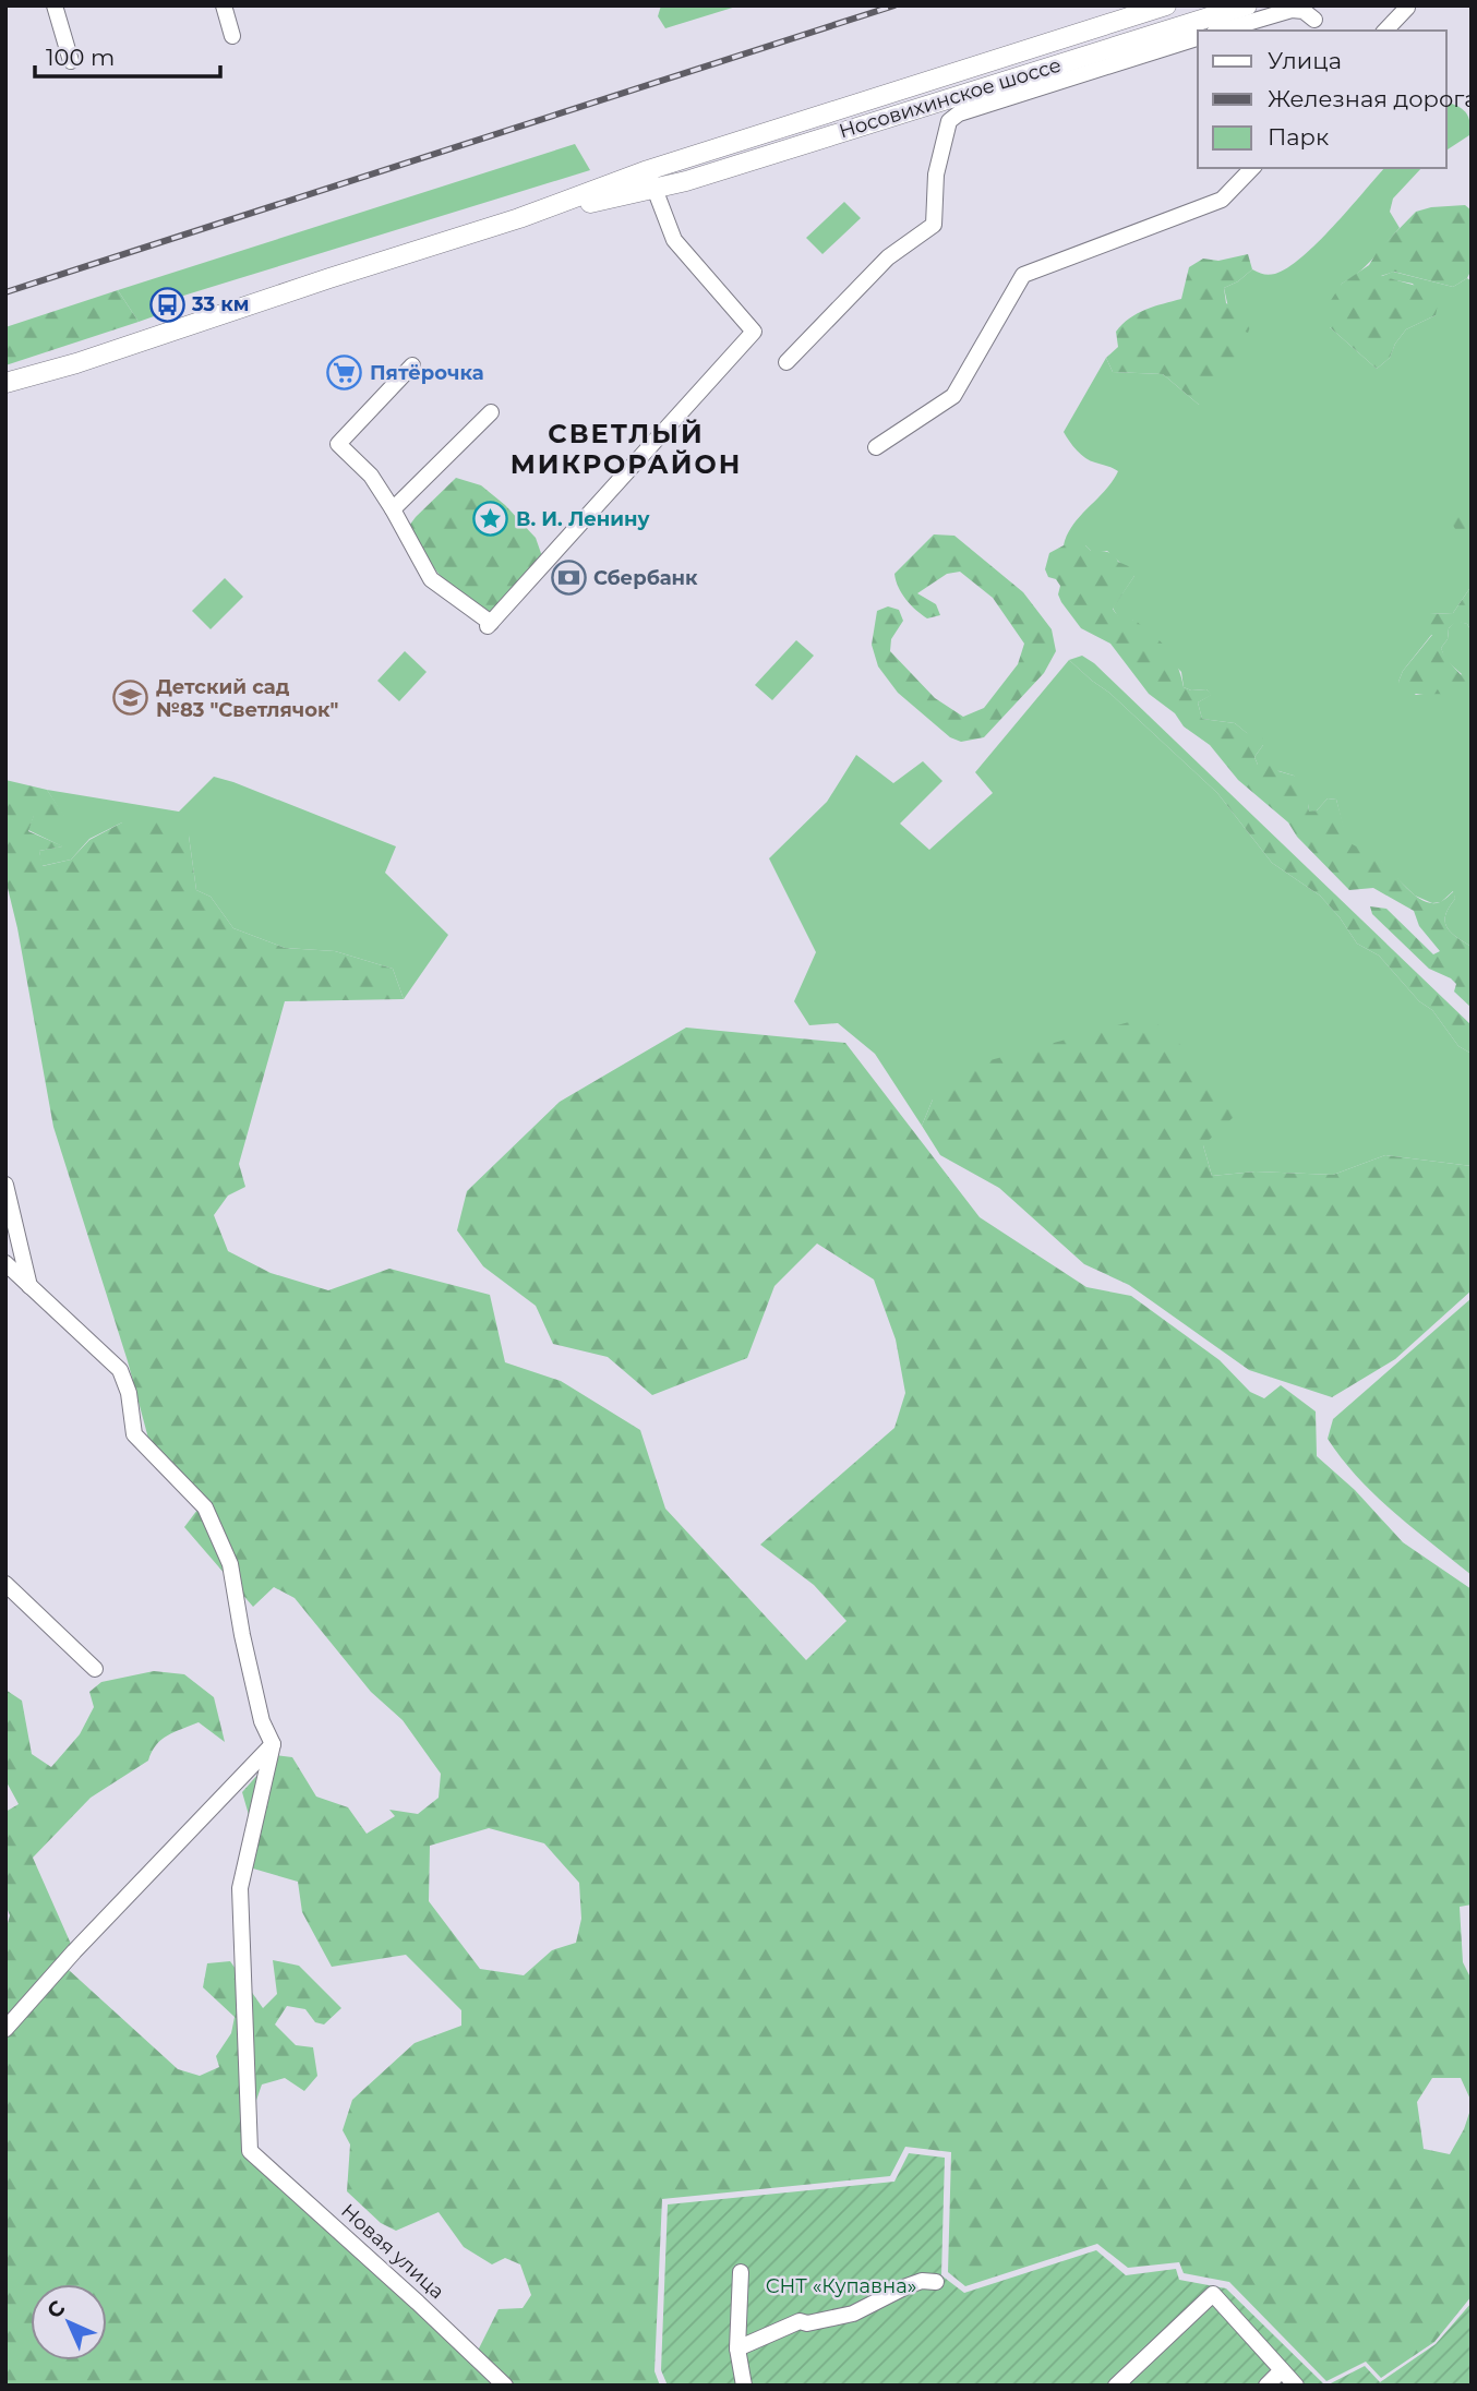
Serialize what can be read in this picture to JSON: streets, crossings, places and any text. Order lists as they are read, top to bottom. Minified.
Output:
{"streets":{"main road":["Носовихинское шоссе"],"street":["Новая улица"]},"districts":["СВЕТЛЫЙ МИКРОРАЙОН"],"parks":["СНТ «Купавна»"],"places":{"bus stop":["33 км"],"supermarket":["Пятёрочка"],"place":["В. И. Ленину"],"bank":["Сбербанк"],"school or university":["Детский сад №83 \"Светлячок\""]},"legend":["Улица","Железная дорога","Парк"],"scale_bar":"100 m","north":"top left"}
